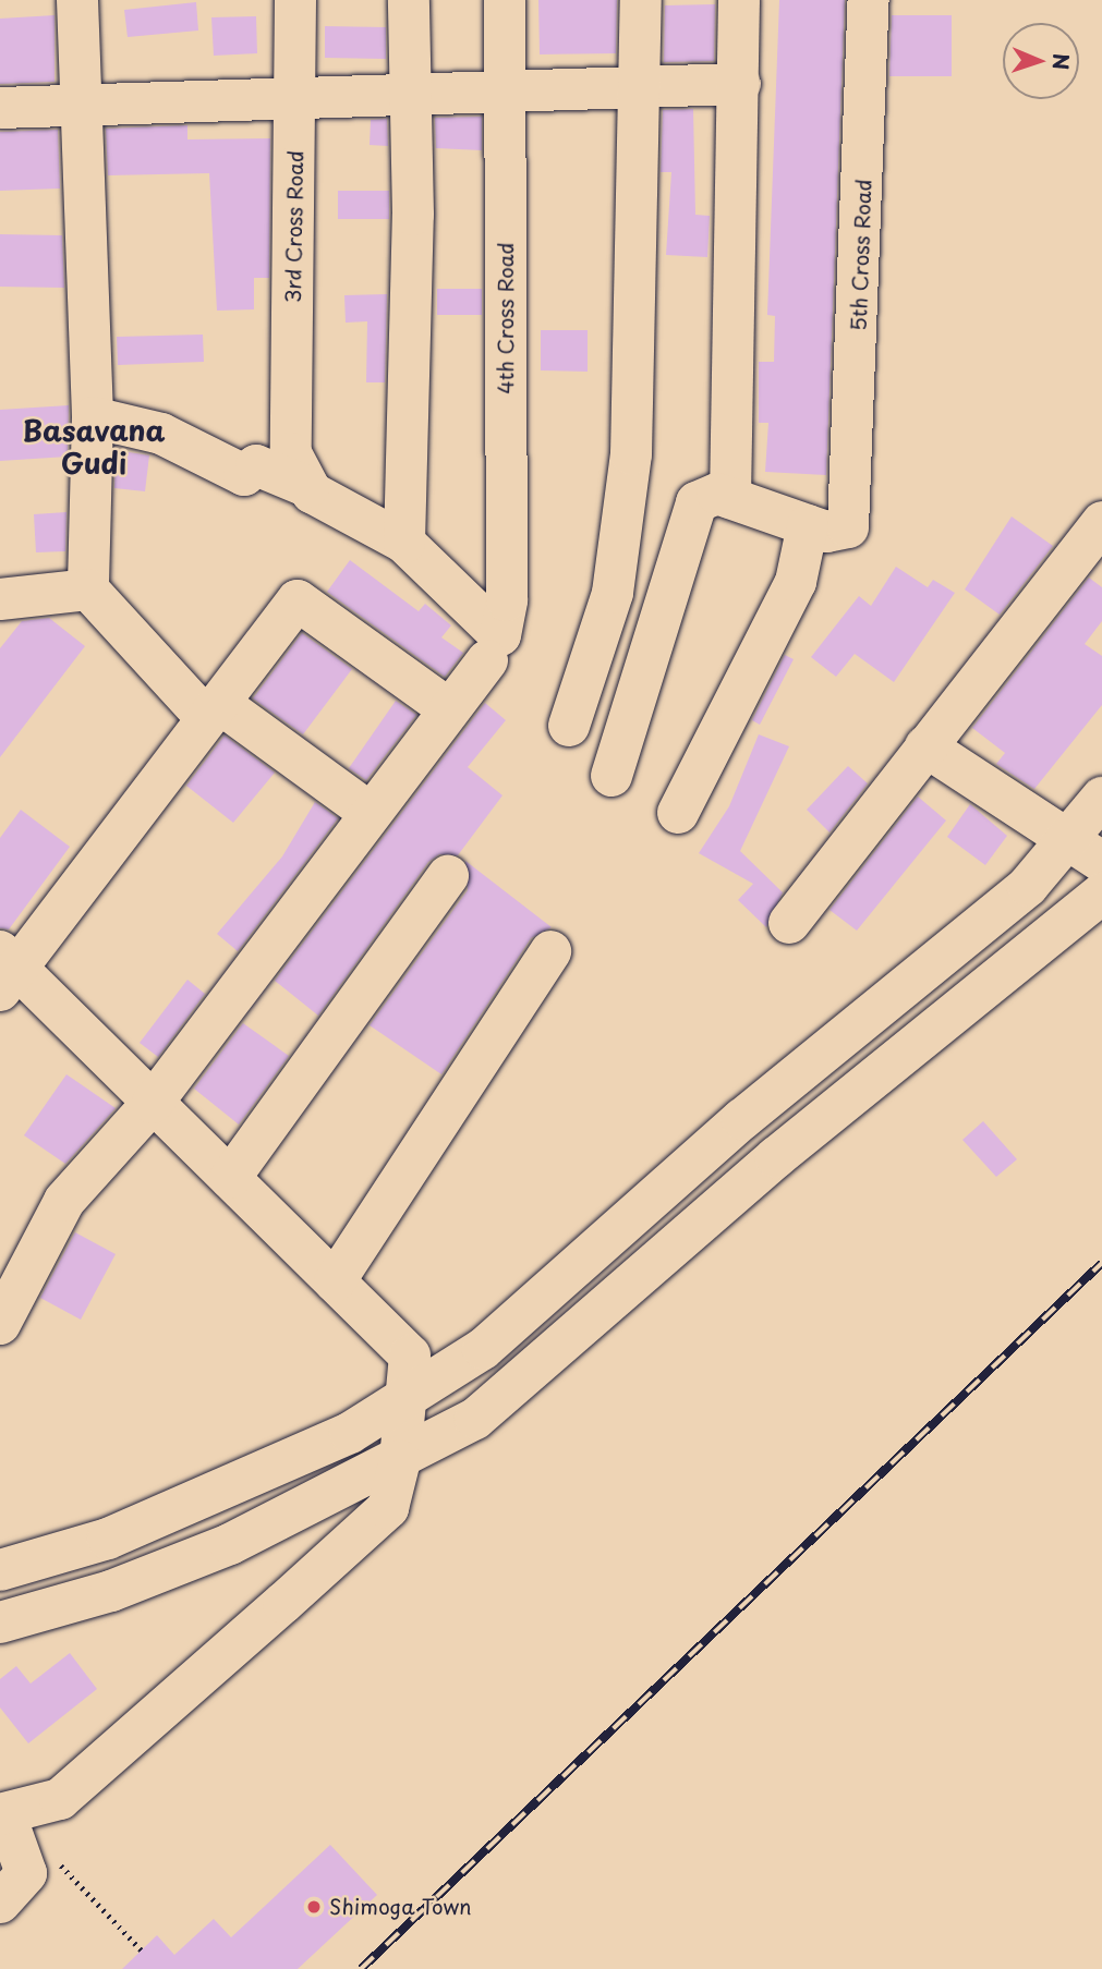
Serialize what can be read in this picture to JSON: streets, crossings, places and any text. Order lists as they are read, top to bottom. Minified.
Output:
{"streets":{"street":["3rd Cross Road","5th Cross Road","4th Cross Road"]},"districts":["Basavana Gudi"],"places":["Shimoga Town"],"north":"right"}
